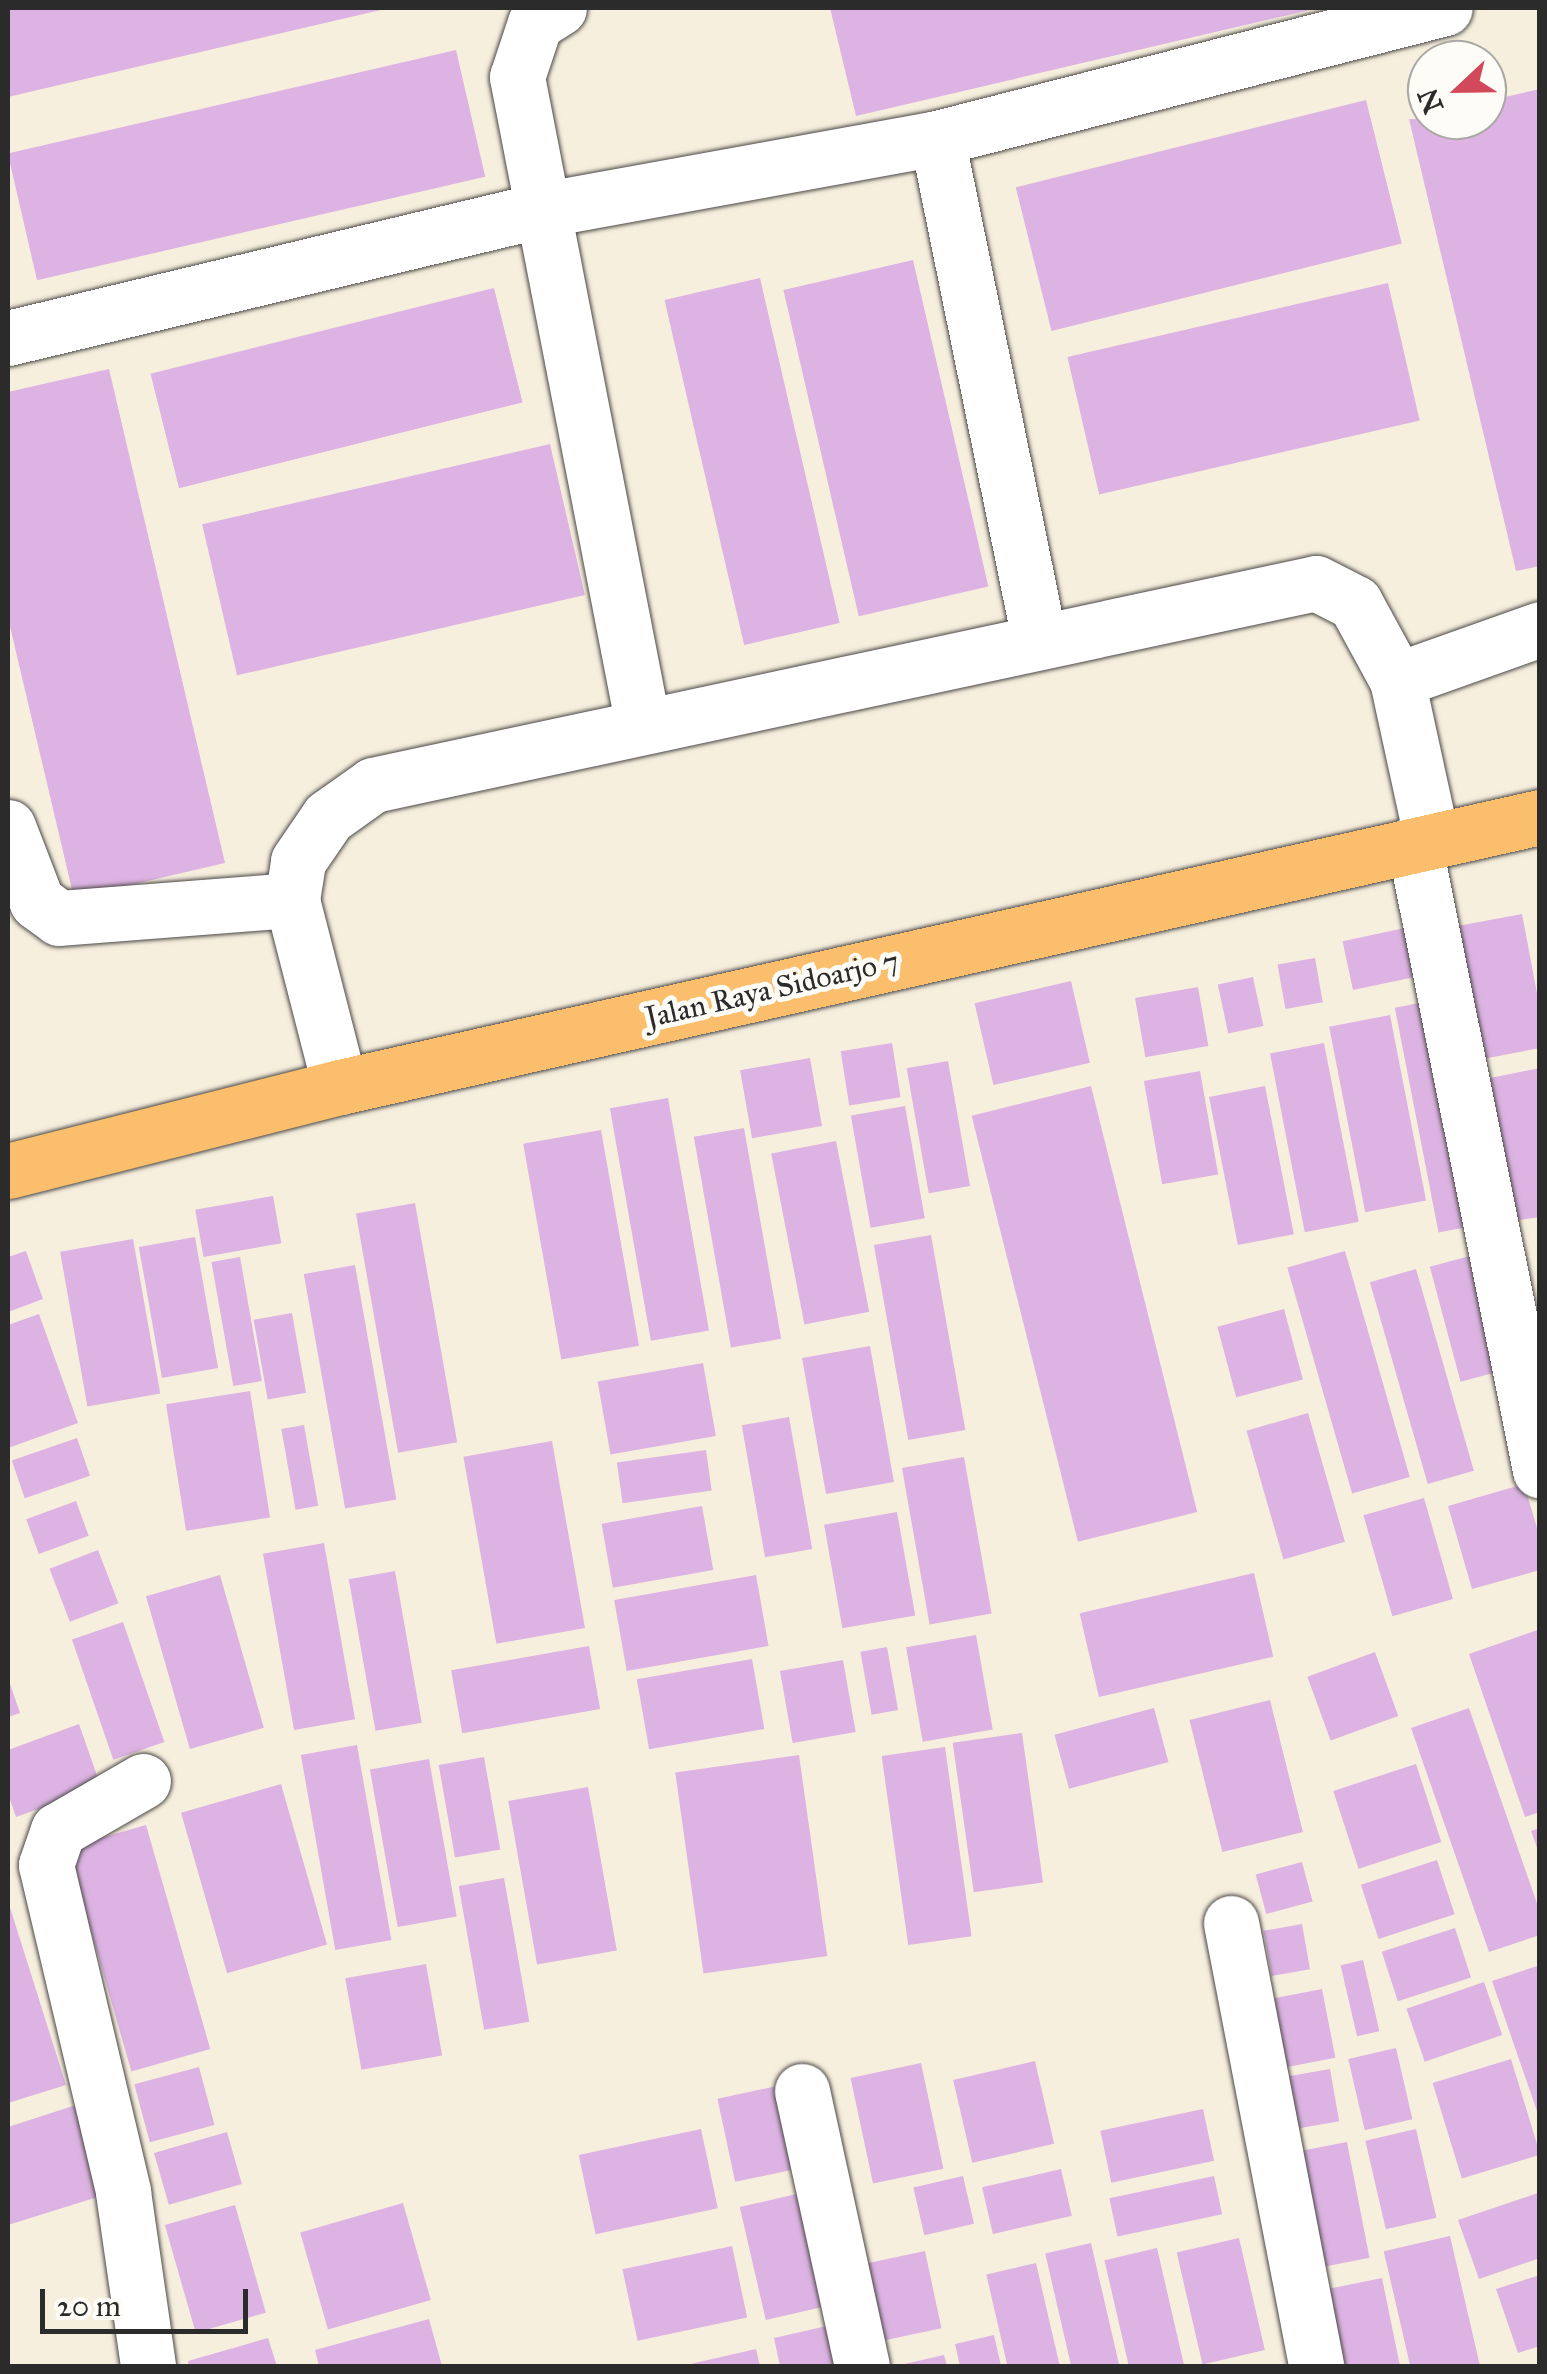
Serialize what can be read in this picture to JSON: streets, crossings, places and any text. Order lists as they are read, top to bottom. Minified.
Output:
{"streets":{"main road":["Jalan Raya Sidoarjo 7"]},"scale_bar":"20 m","north":"left"}
